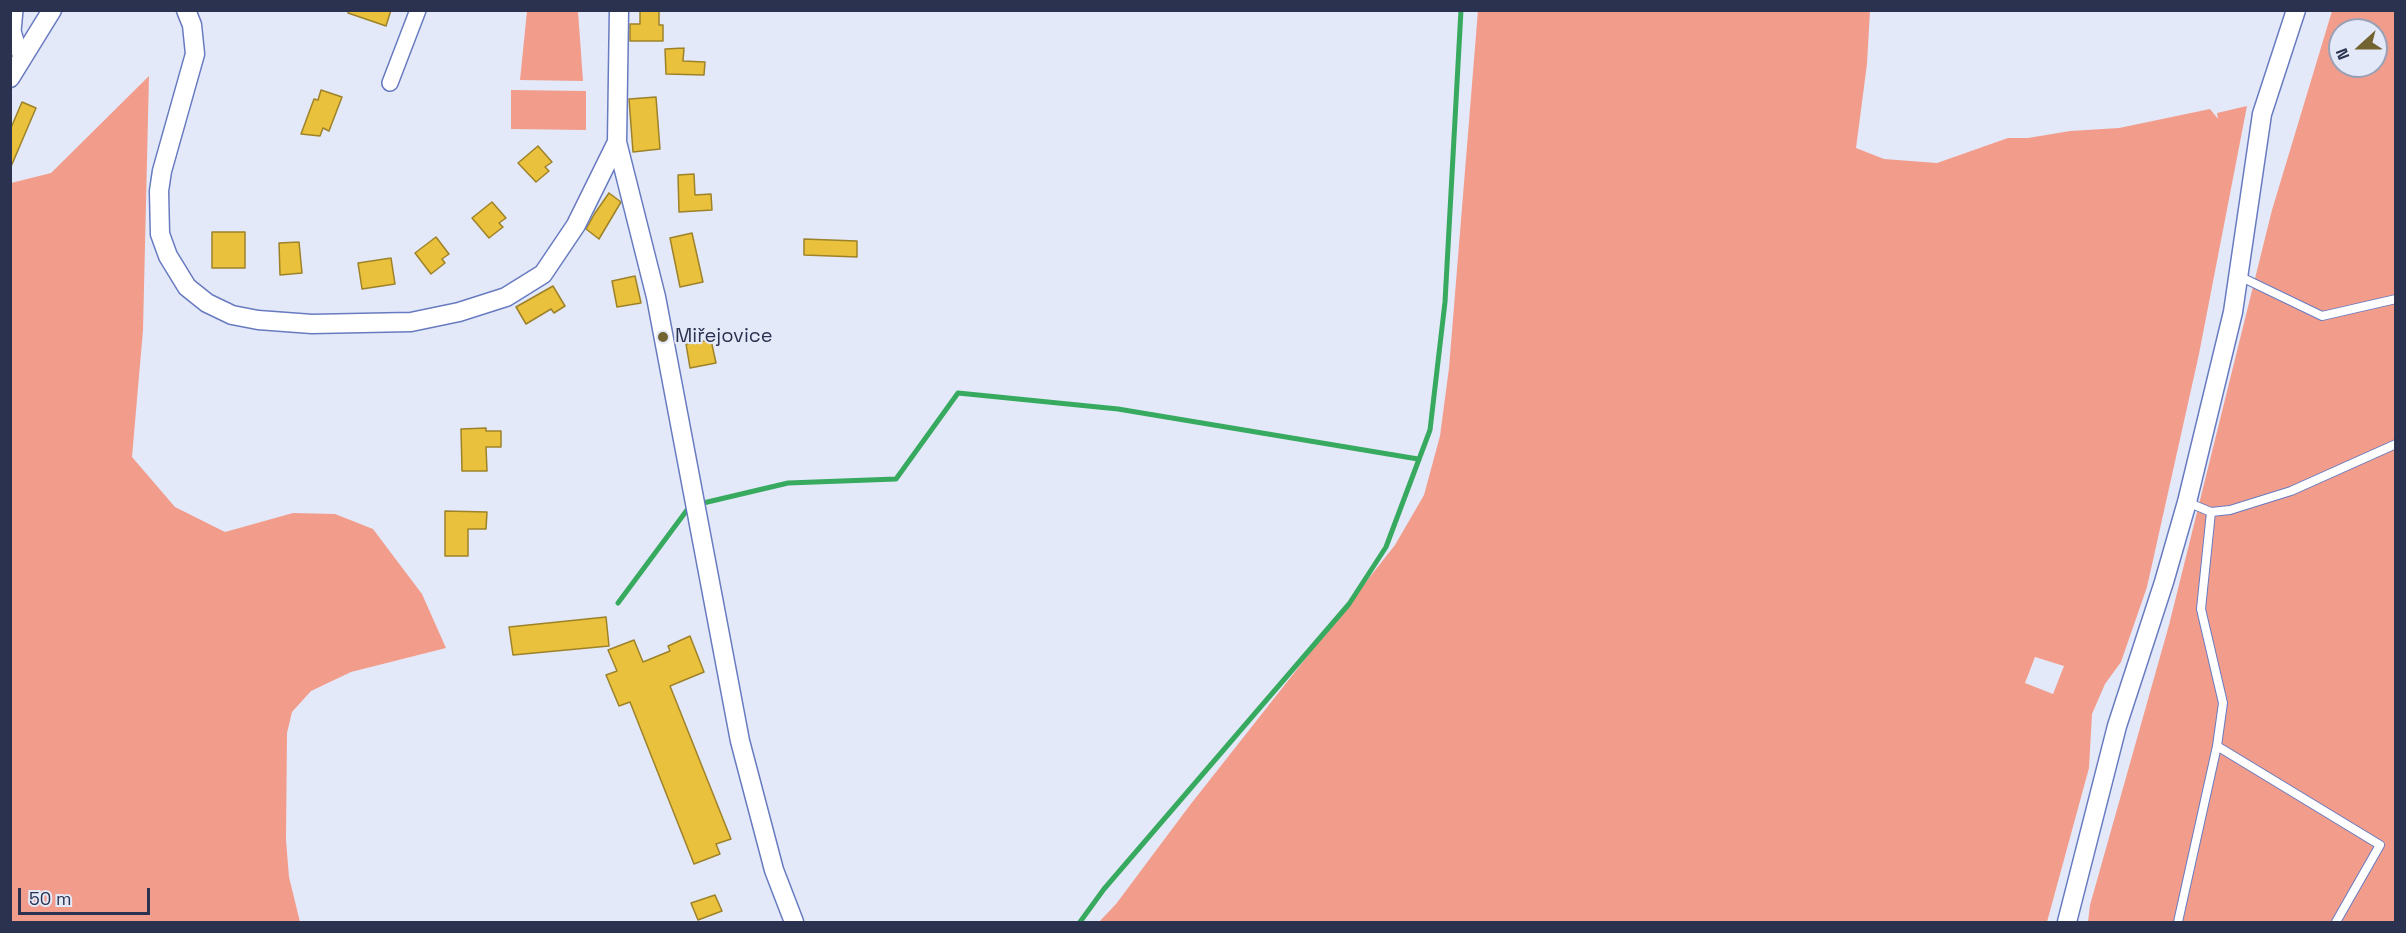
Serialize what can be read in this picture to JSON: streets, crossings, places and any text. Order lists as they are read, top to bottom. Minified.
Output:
{"places":["Miřejovice"],"scale_bar":"50 m","north":"left"}
